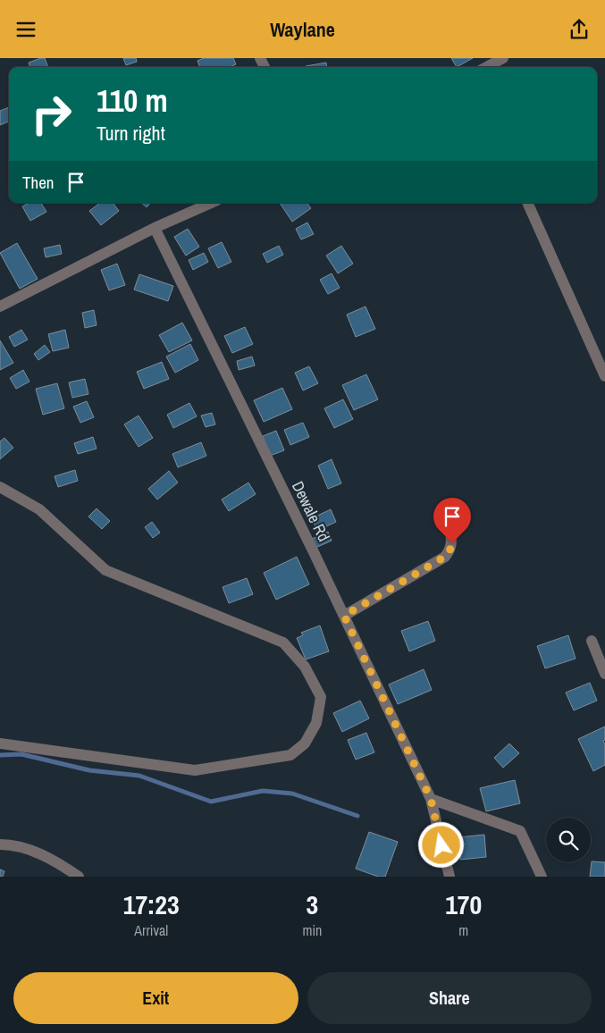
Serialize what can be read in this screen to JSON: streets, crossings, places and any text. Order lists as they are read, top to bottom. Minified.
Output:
{"streets":{"street":["Dewale Rd"]},"page":{"header":"Waylane","turn":["110 m","Turn right"],"then":"Then","eta":["17:23","Arrival","3","min","170","m"],"buttons":["Exit","Share"]}}
